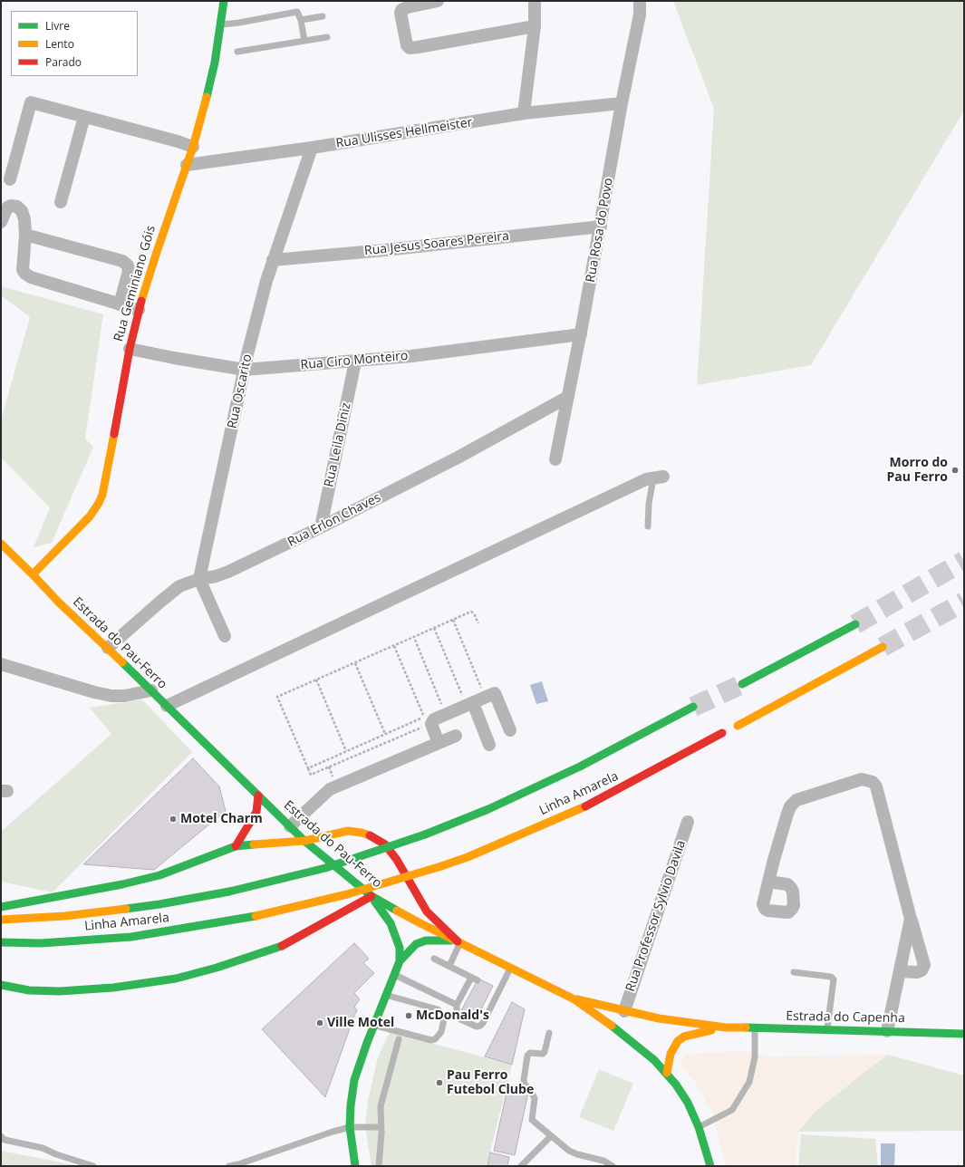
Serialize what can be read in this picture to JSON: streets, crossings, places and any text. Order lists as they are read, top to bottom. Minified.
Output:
{"streets":{"main road":["Rua Geminiano Góis","Estrada do Pau-Ferro","Linha Amarela","Estrada do Capenha"],"street":["Rua Ulisses Hellmeister","Rua Rosa do Povo","Rua Jesus Soares Pereira","Rua Ciro Monteiro","Rua Oscarito","Rua Leila Diniz","Rua Erlon Chaves","Rua Professor Sylvio Davila"]},"crossings":[["Rua Ulisses Hellmeister","Rua Rosa do Povo"],["Rua Ulisses Hellmeister","Rua Geminiano Góis"],["Rua Ulisses Hellmeister","Rua Oscarito"],["Rua Rosa do Povo","Rua Jesus Soares Pereira"],["Rua Rosa do Povo","Rua Ciro Monteiro"],["Rua Rosa do Povo","Rua Erlon Chaves"],["Rua Jesus Soares Pereira","Rua Oscarito"],["Rua Geminiano Góis","Rua Ciro Monteiro"],["Rua Geminiano Góis","Estrada do Pau-Ferro"],["Rua Ciro Monteiro","Rua Oscarito"],["Rua Ciro Monteiro","Rua Leila Diniz"],["Rua Oscarito","Rua Erlon Chaves"],["Rua Leila Diniz","Rua Erlon Chaves"],["Rua Erlon Chaves","Estrada do Pau-Ferro"],["Estrada do Pau-Ferro","Estrada do Capenha"],["Rua Professor Sylvio Davila","Estrada do Capenha"]],"places":["Morro do Pau Ferro","Motel Charm","McDonald's","Ville Motel","Pau Ferro Futebol Clube"],"legend":["Livre","Lento","Parado"]}
